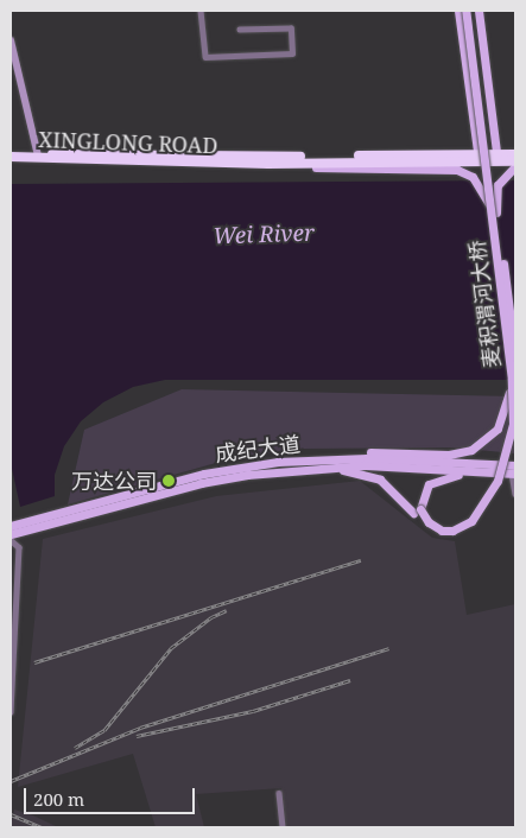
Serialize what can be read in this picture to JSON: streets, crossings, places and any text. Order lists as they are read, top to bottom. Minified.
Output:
{"streets":{"highway":["XINGLONG ROAD"],"main road":["麦积渭河大桥","成纪大道"]},"water":["Wei River"],"places":["万达公司"],"scale_bar":"200 m"}
